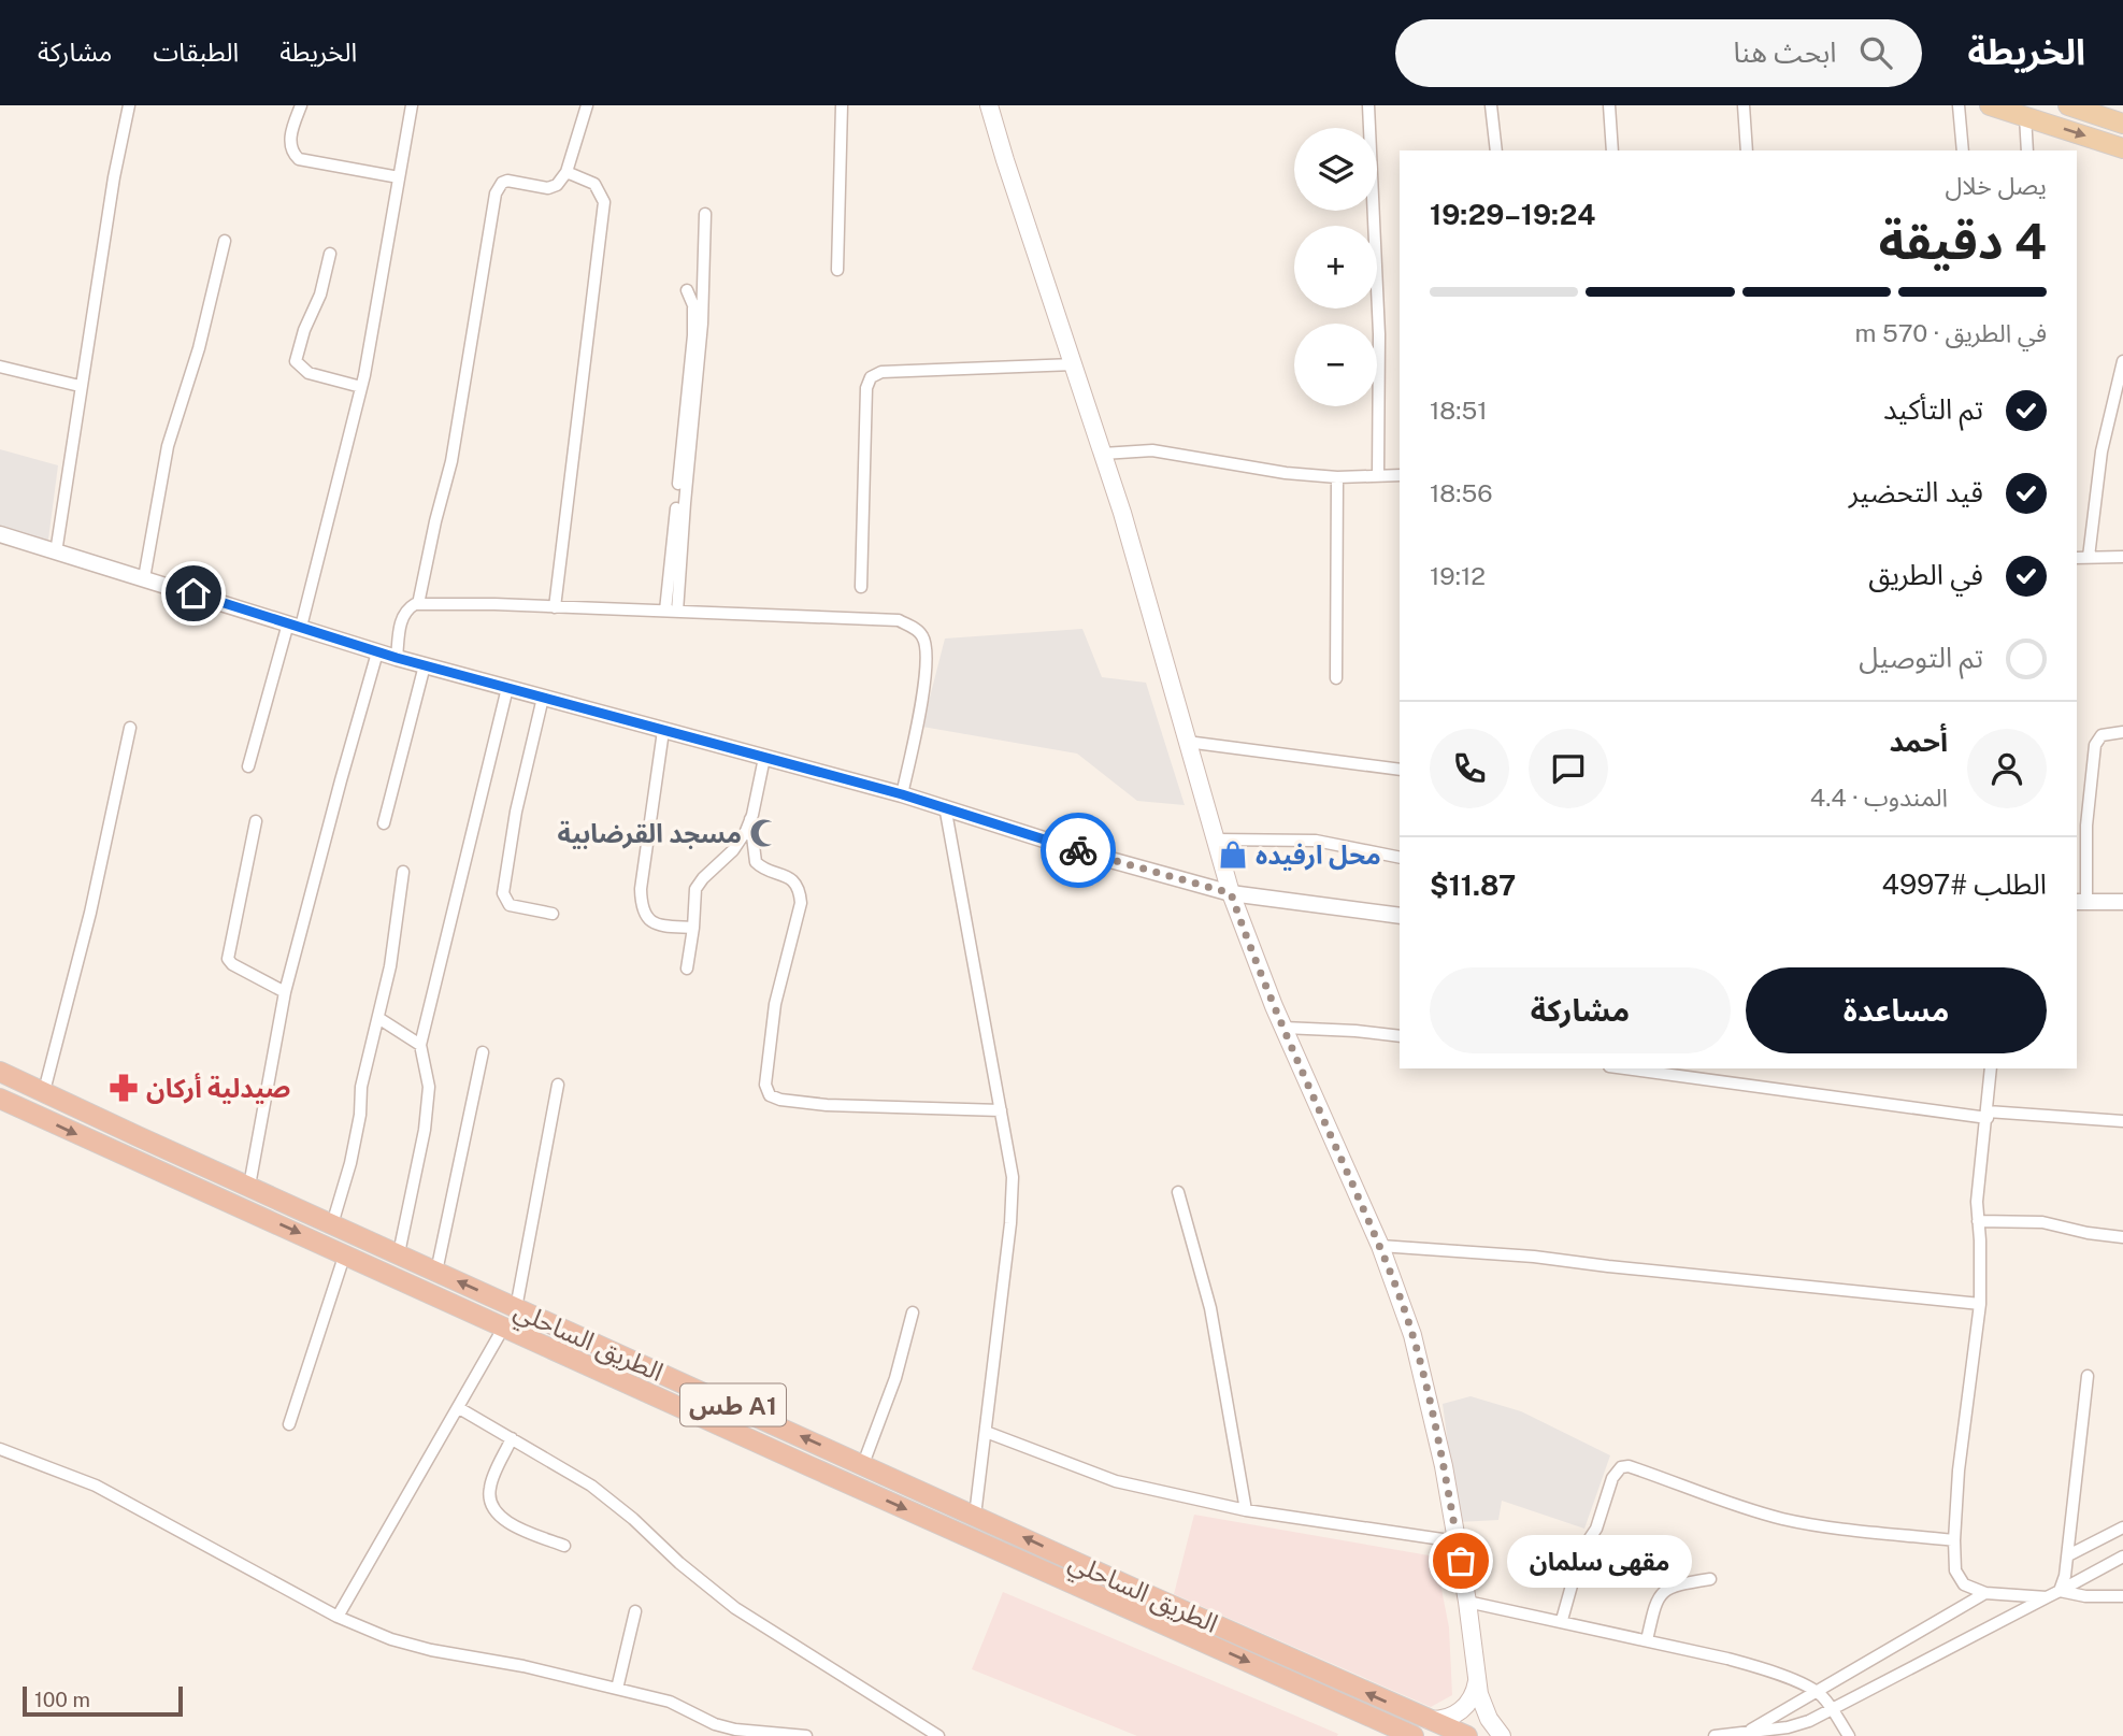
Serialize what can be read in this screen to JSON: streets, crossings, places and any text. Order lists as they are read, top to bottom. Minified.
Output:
{"streets":{"highway":["الطريق الساحلي","طس A1"]},"places":{"mosque":["مسجد القرضابية"],"shop":["محل ارفيده"],"pharmacy":["صيدلية أركان"],"other":["مقهى سلمان"]},"scale_bar":"100 m","page":{"header":"الخريطة","search":"ابحث هنا","nav":["الخريطة","الطبقات","مشاركة"],"map_buttons":["+","−"],"heading":["4 دقيقة","يصل خلال","19:24–19:29"],"panel":["أحمد","المندوب · 4.4","الطلب #4997","$11.87"],"bar":"في الطريق · 570 m","list":[["تم التأكيد","18:51"],["قيد التحضير","18:56"],["في الطريق","19:12"],"تم التوصيل"],"buttons":["مساعدة","مشاركة"],"bubble":"مقهى سلمان","scale":"100 m"}}
